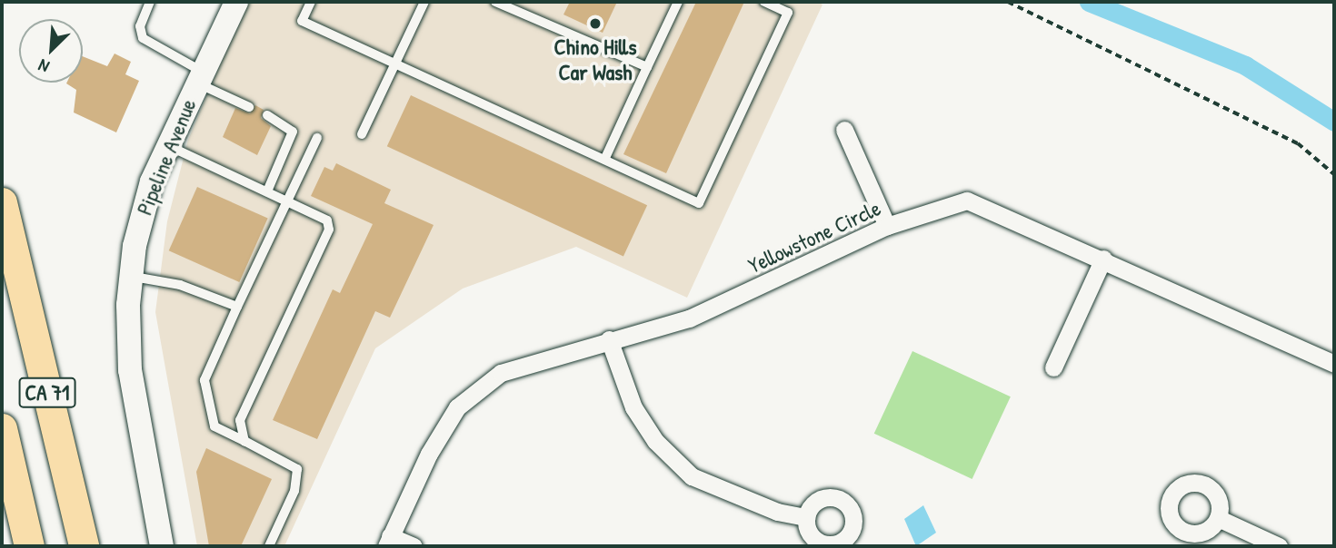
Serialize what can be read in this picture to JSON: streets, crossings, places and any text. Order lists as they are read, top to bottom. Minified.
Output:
{"streets":{"highway":["CA 71"],"main road":["Pipeline Avenue"],"street":["Yellowstone Circle"]},"places":["Chino Hills Car Wash"],"north":"bottom left"}
